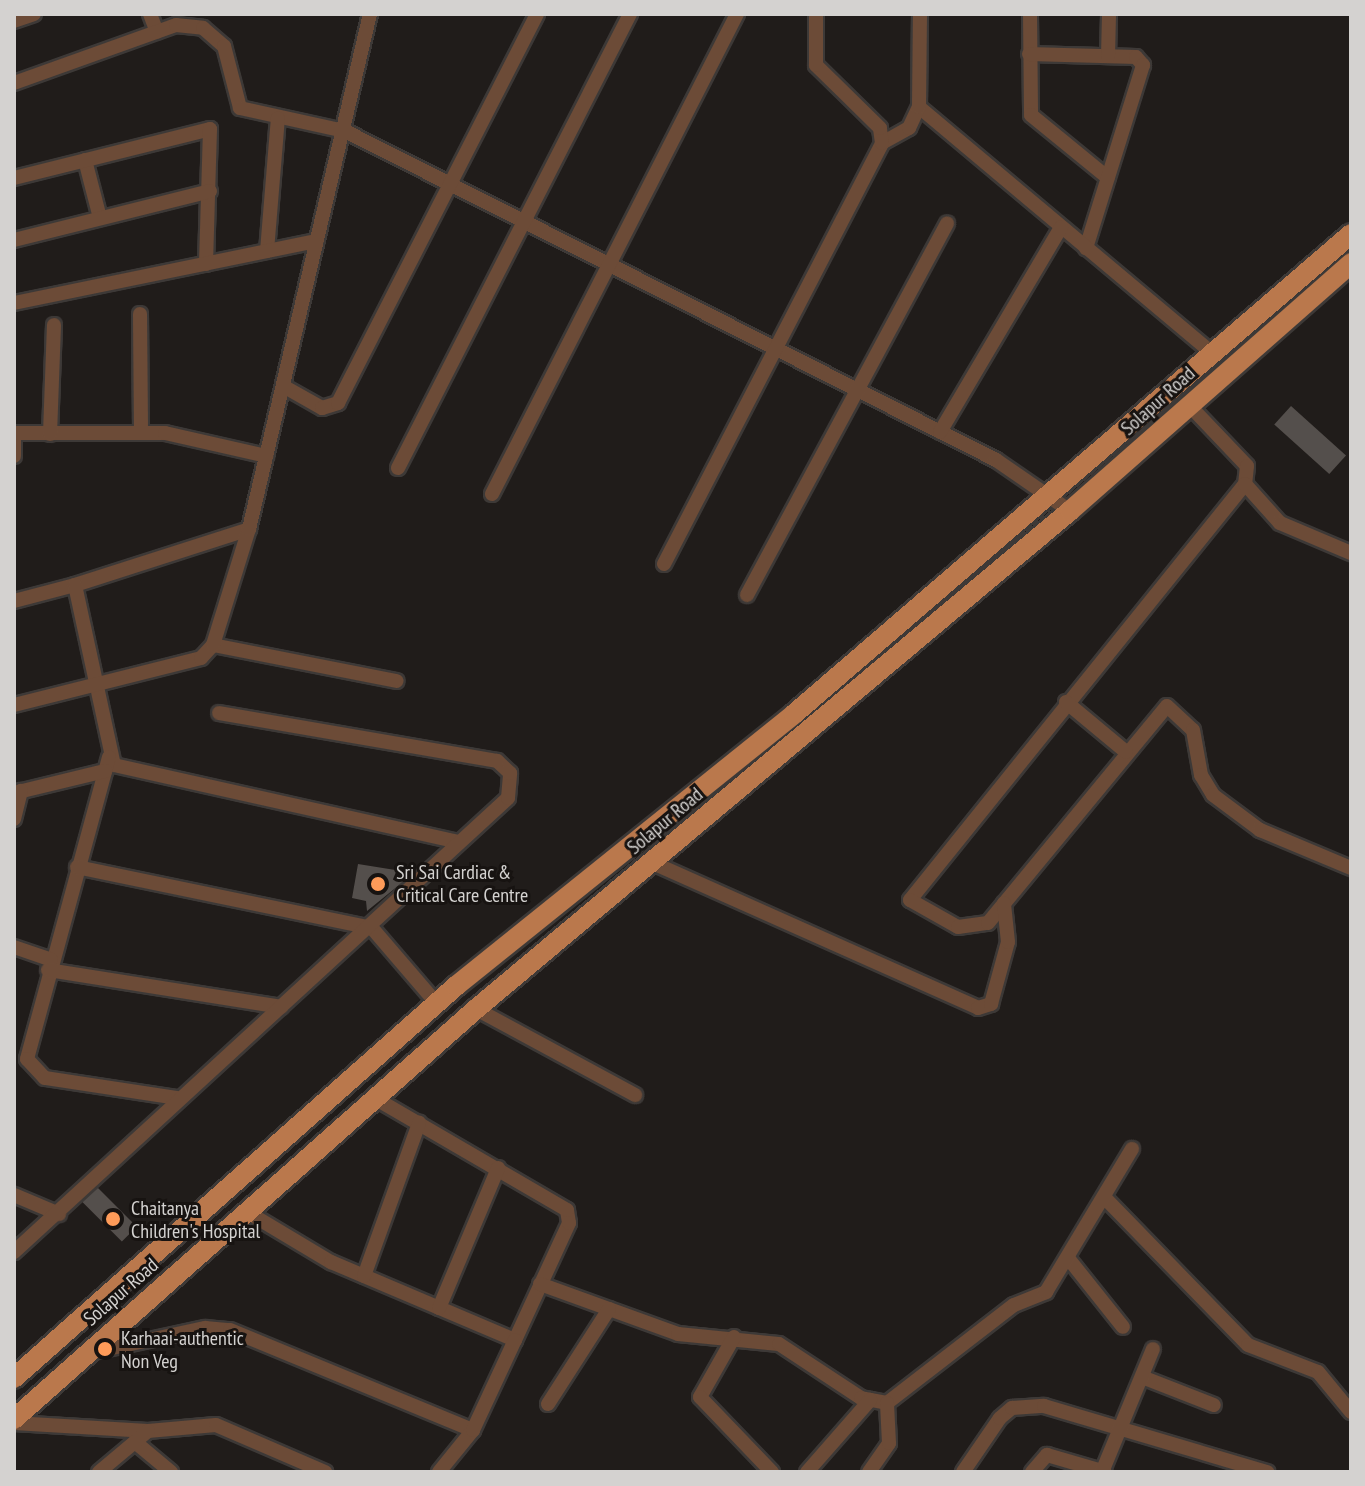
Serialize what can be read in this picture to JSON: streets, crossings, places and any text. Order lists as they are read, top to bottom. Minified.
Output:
{"streets":{"main road":["Solapur Road"]},"places":["Sri Sai Cardiac & Critical Care Centre","Chaitanya Children's Hospital","Karhaai-authentic Non Veg"]}
